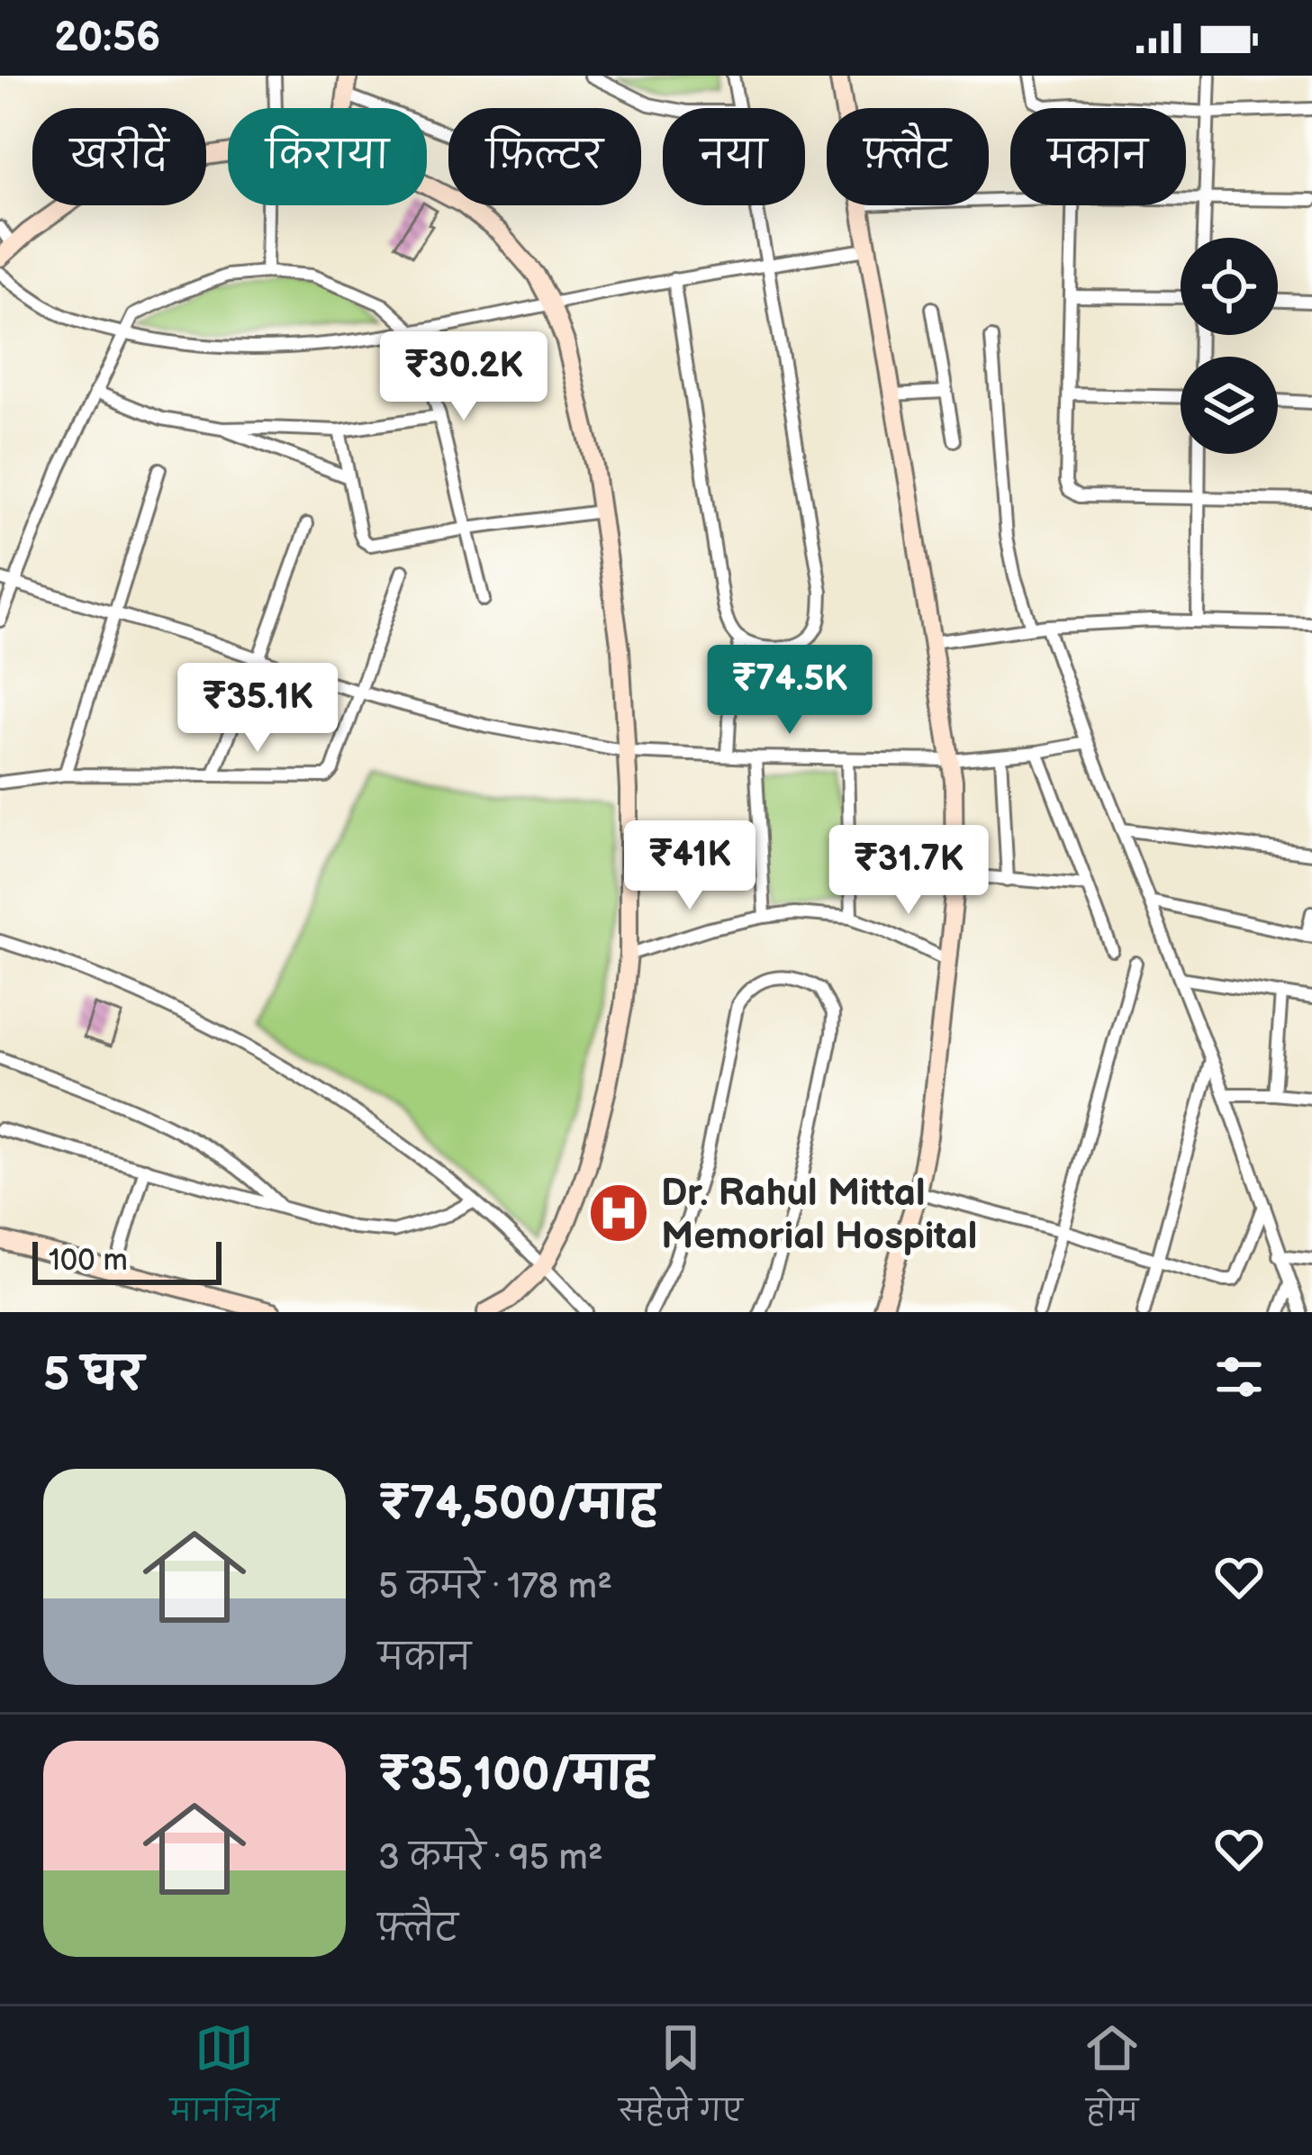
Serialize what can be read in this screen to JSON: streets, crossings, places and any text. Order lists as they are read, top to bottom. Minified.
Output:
{"places":{"hospital":["Dr. Rahul Mittal Memorial Hospital"]},"scale_bar":"100 m","page":{"status":"20:56","chip":["खरीदें","किराया","फ़िल्टर","नया","फ़्लैट","मकान"],"price":["₹30.2K","₹74.5K","₹35.1K","₹41K","₹31.7K"],"scale":"100 m","heading":"5 घर","list":[{"name":"₹74,500/माह","note":"5 कमरे · 178 m² · मकान"},{"name":"₹35,100/माह","note":"3 कमरे · 95 m² · फ़्लैट"}],"tabs":["मानचित्र","सहेजे गए","होम"]}}
